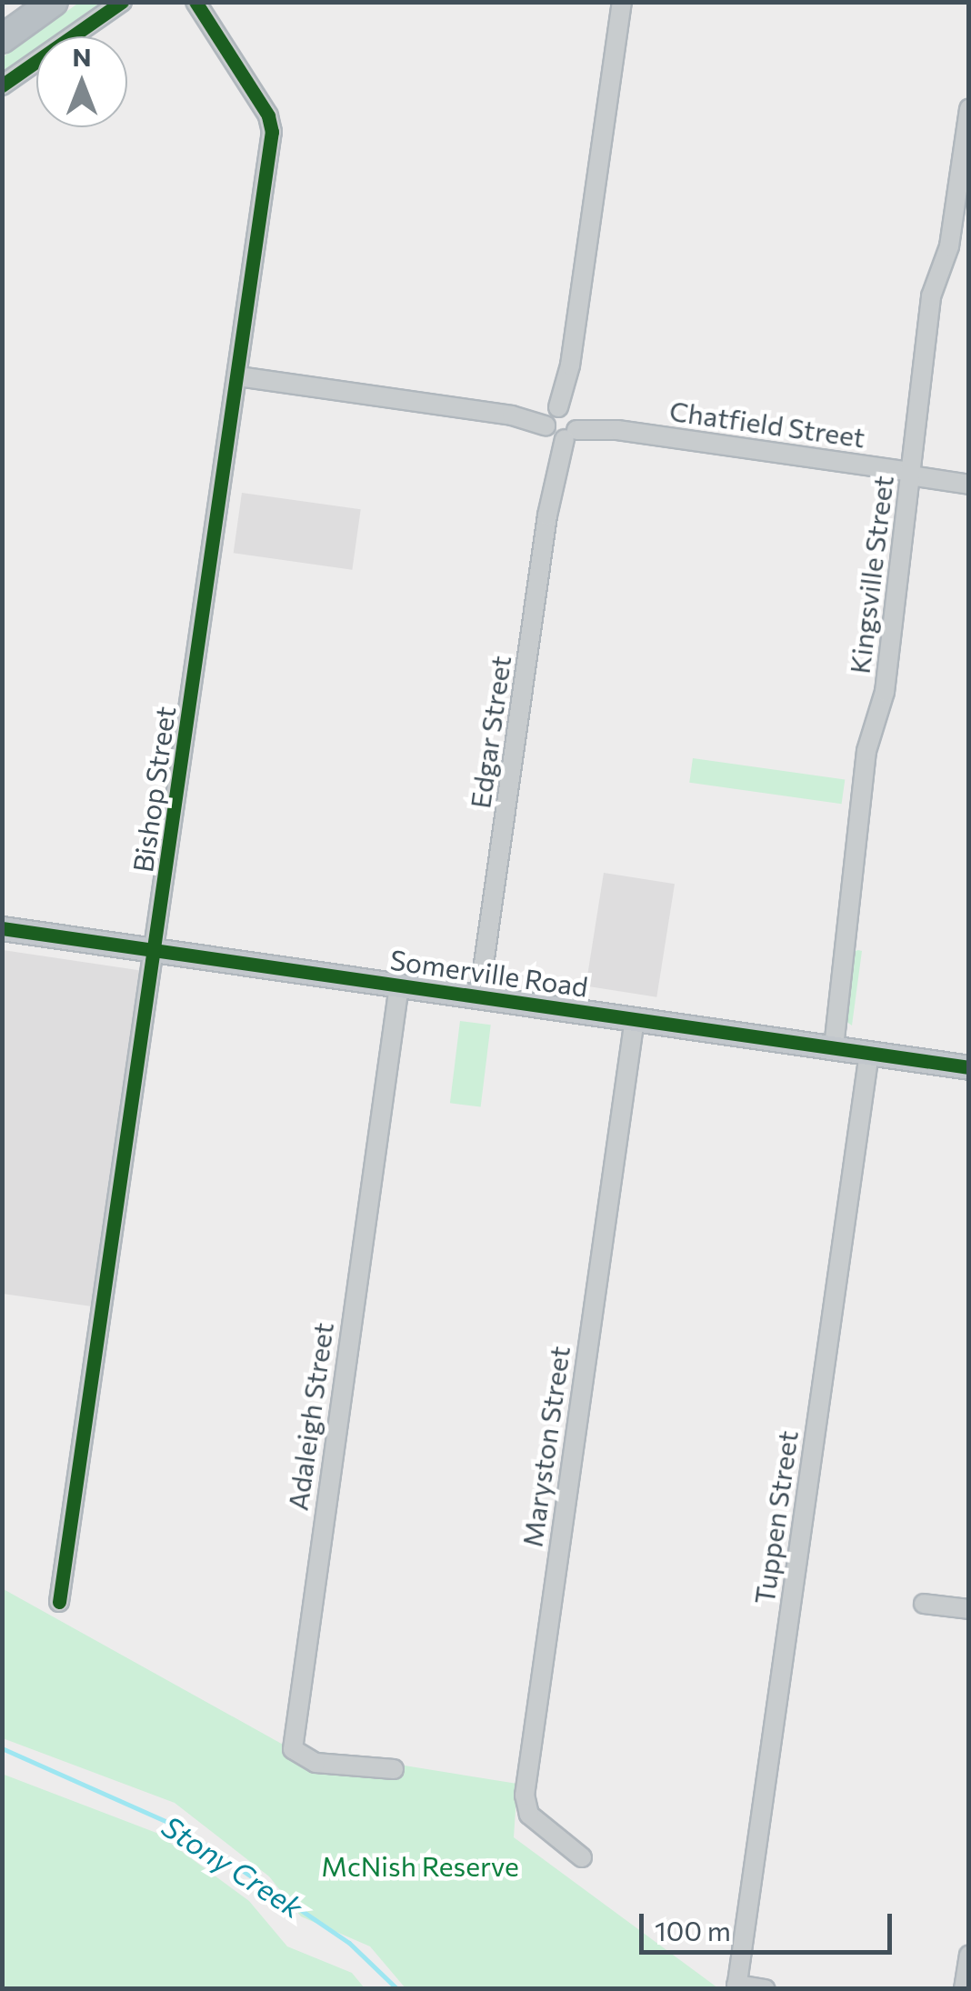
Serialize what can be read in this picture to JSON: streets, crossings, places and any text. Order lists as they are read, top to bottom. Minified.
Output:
{"streets":{"main road":["Somerville Road"],"street":["Chatfield Street","Kingsville Street","Edgar Street","Bishop Street","Adaleigh Street","Maryston Street","Tuppen Street"]},"crossings":[["Chatfield Street","Kingsville Street"],["Chatfield Street","Edgar Street"],["Chatfield Street","Bishop Street"],["Kingsville Street","Somerville Road"],["Edgar Street","Somerville Road"],["Bishop Street","Somerville Road"],["Somerville Road","Adaleigh Street"],["Somerville Road","Maryston Street"],["Somerville Road","Tuppen Street"]],"water":["Stony Creek"],"parks":["McNish Reserve"],"scale_bar":"100 m","north":"top"}
